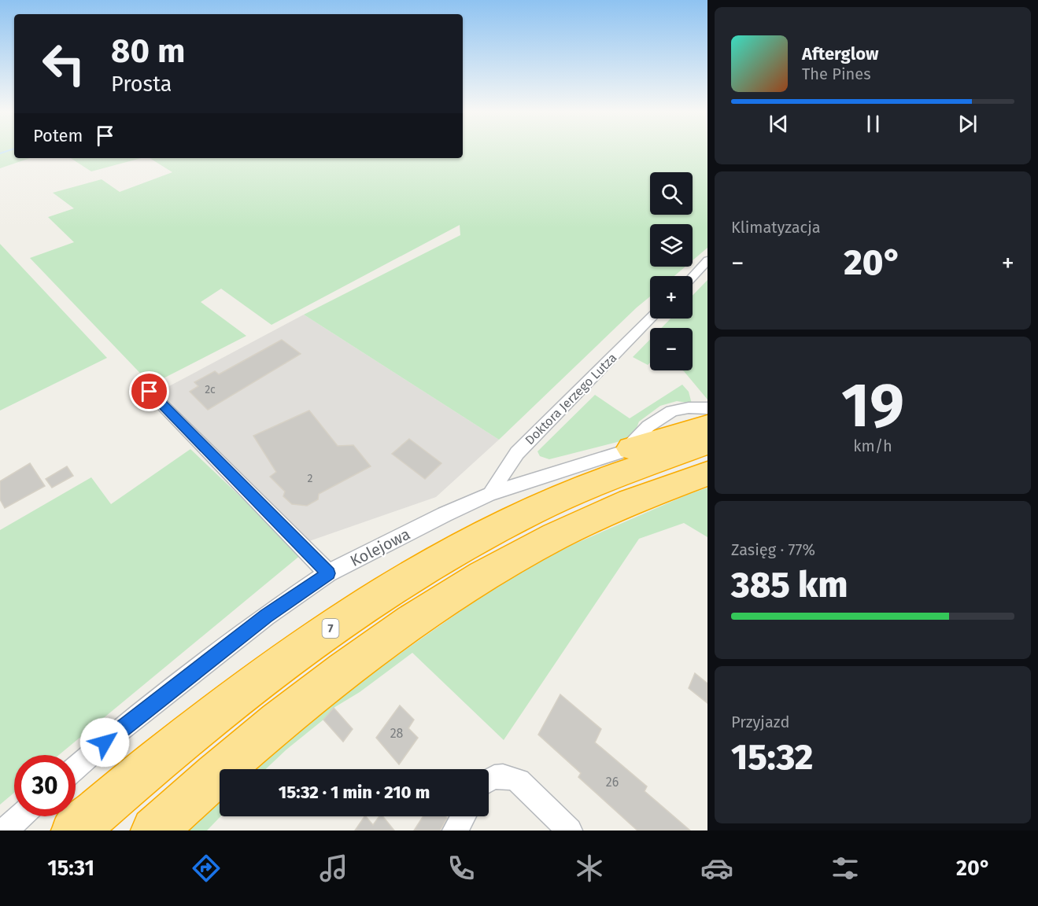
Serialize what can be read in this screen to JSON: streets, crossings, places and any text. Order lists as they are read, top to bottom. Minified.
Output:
{"streets":{"highway":["7"],"street":["Doktora Jerzego Lutza","Kolejowa"]},"crossings":[["Doktora Jerzego Lutza","Kolejowa"]],"house_numbers":["2c","2","28","26"],"page":{"turn":["80 m","Prosta"],"song":["Afterglow","The Pines"],"then":"Potem","tile":["Klimatyzacja",["19","km/h"],["Zasięg · 77%","385 km"],["Przyjazd","15:32"]],"map_buttons":["+","−"],"heat":["−","20°","+"],"limit":"30","trip":"15:32 · 1 min · 210 m","tabs":["15:31","20°"]}}
